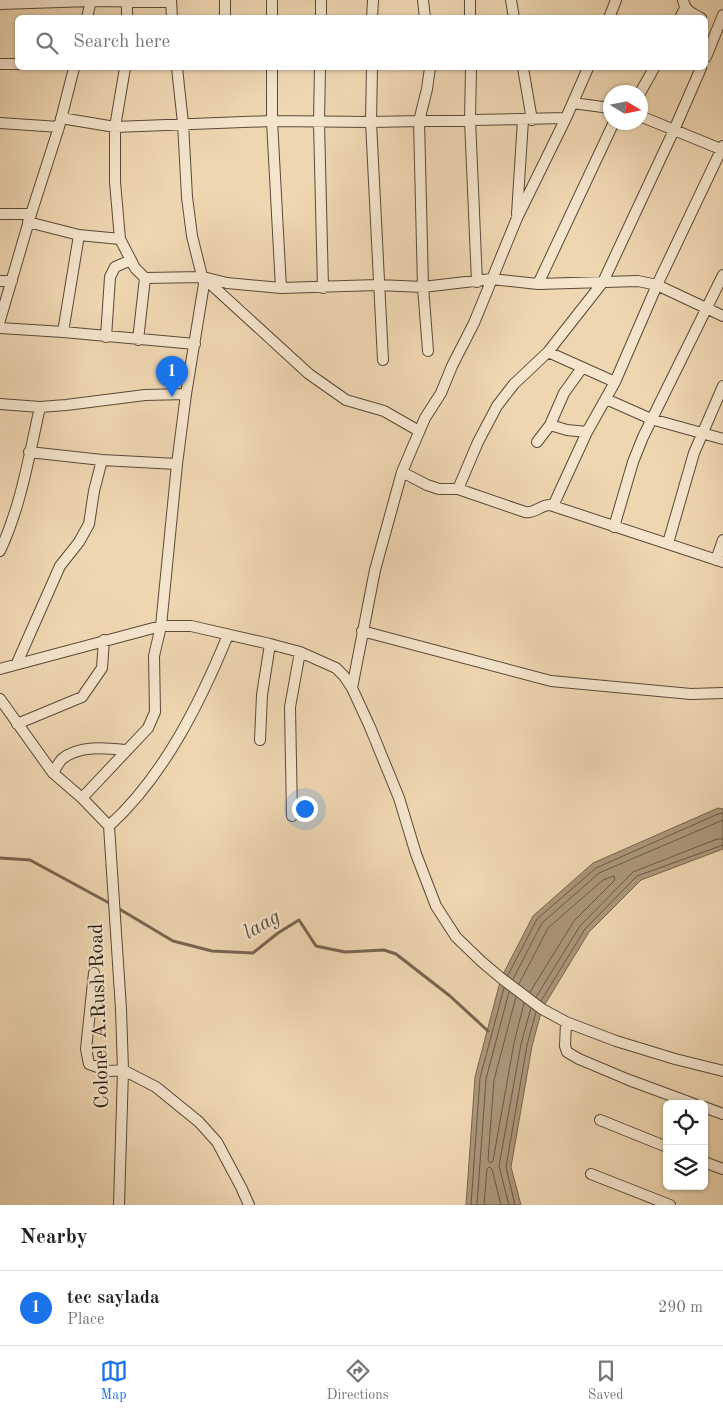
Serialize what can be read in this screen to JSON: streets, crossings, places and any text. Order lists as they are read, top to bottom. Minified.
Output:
{"streets":{"street":["Colonel A.Rush Road"]},"water":["laag"],"north":"right","page":{"search":"Search here","pins":"1","heading":"Nearby","list":[{"mark":"1","name":"tec saylada","note":"Place","value":"290 m"}],"nav":["Map","Directions","Saved"]}}
